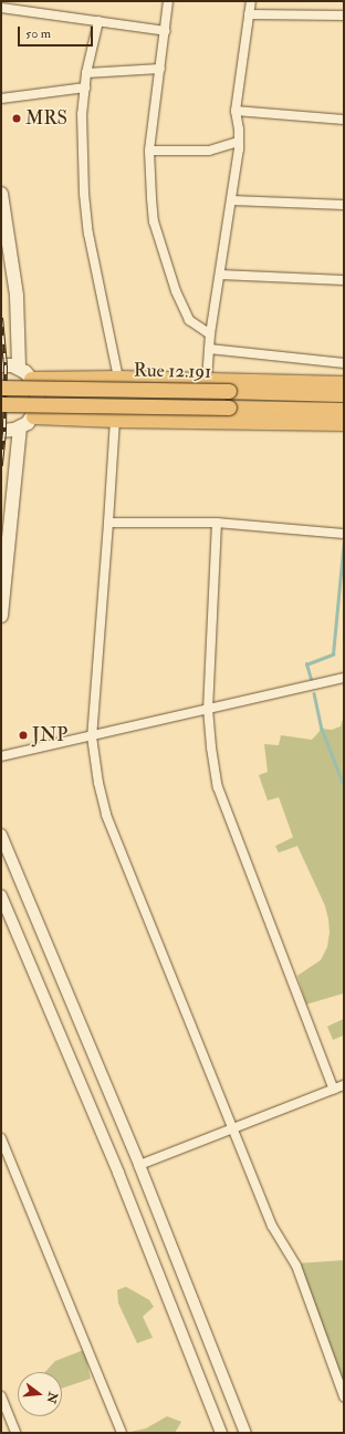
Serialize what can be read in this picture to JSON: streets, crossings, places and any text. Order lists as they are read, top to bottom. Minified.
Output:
{"streets":{"main road":["Rue 12.191"]},"places":["MRS","JNP"],"scale_bar":"50 m","north":"right"}
